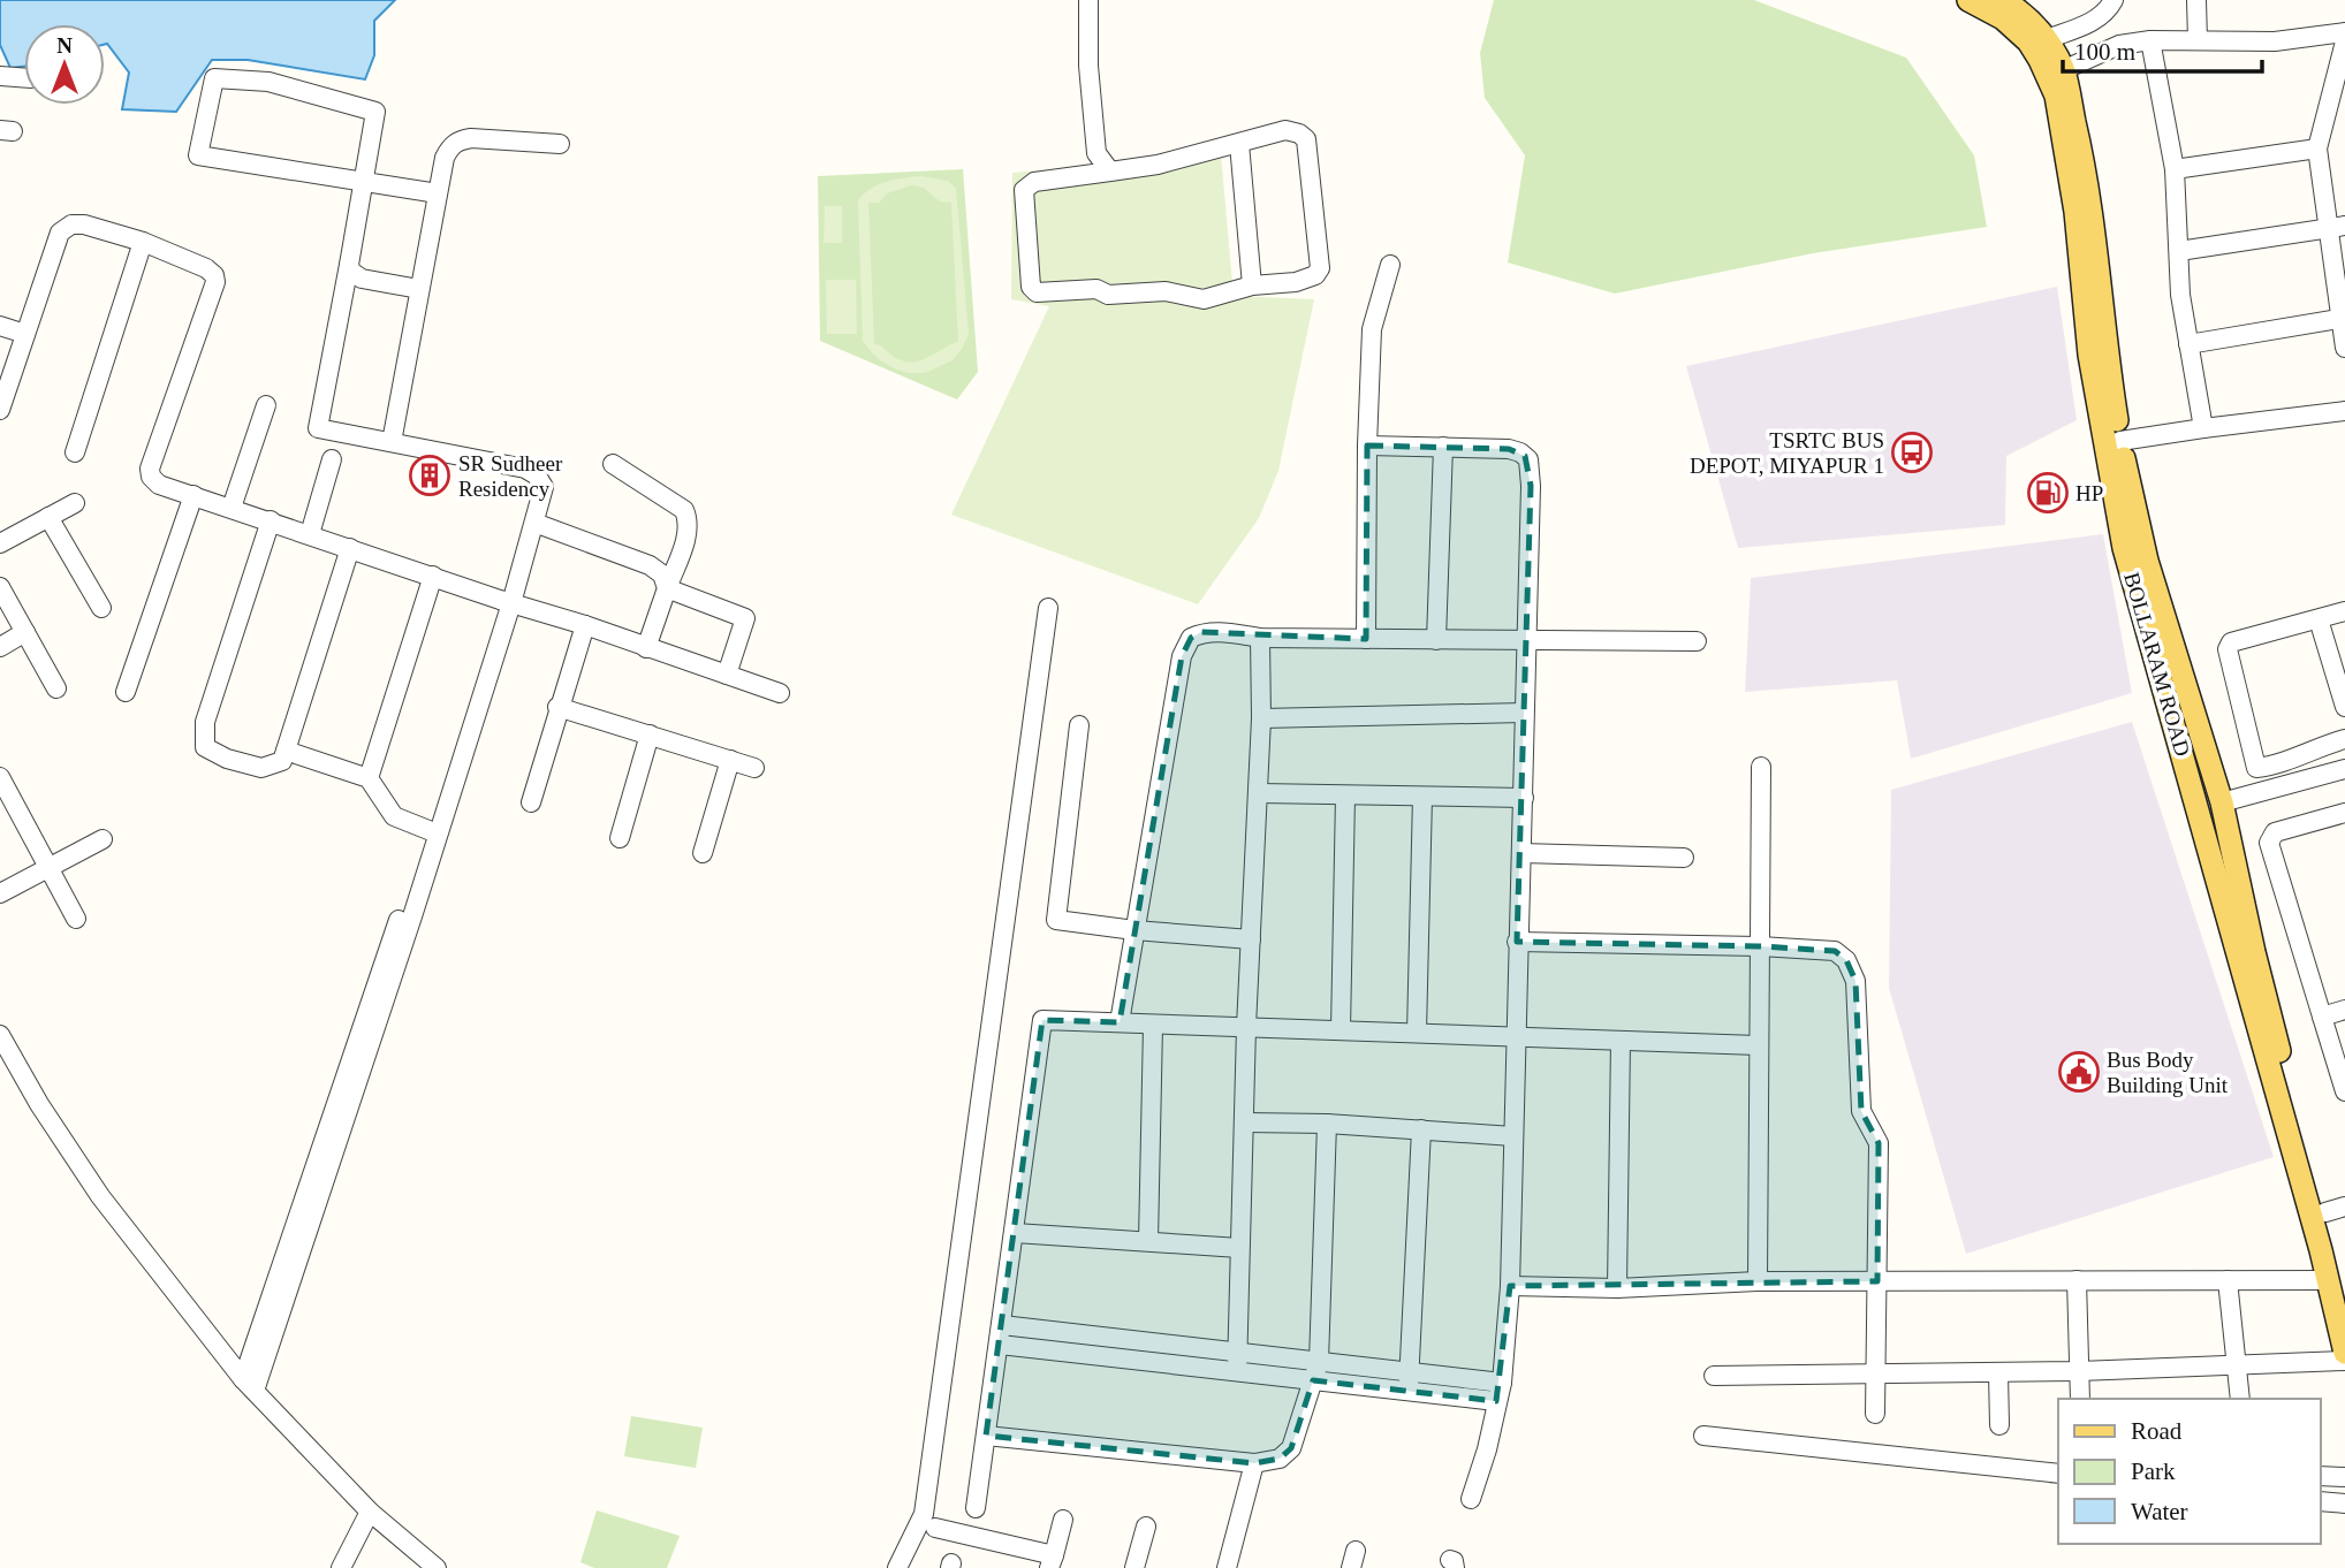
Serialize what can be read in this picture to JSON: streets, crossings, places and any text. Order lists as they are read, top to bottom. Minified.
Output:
{"streets":{"main road":["BOLLARAM ROAD"]},"places":{"bus stop":["TSRTC BUS DEPOT, MIYAPUR 1"],"building":["SR Sudheer Residency"],"fuel station":["HP"],"public building":["Bus Body Building Unit"]},"legend":["Road","Park","Water"],"scale_bar":"100 m","north":"top"}
